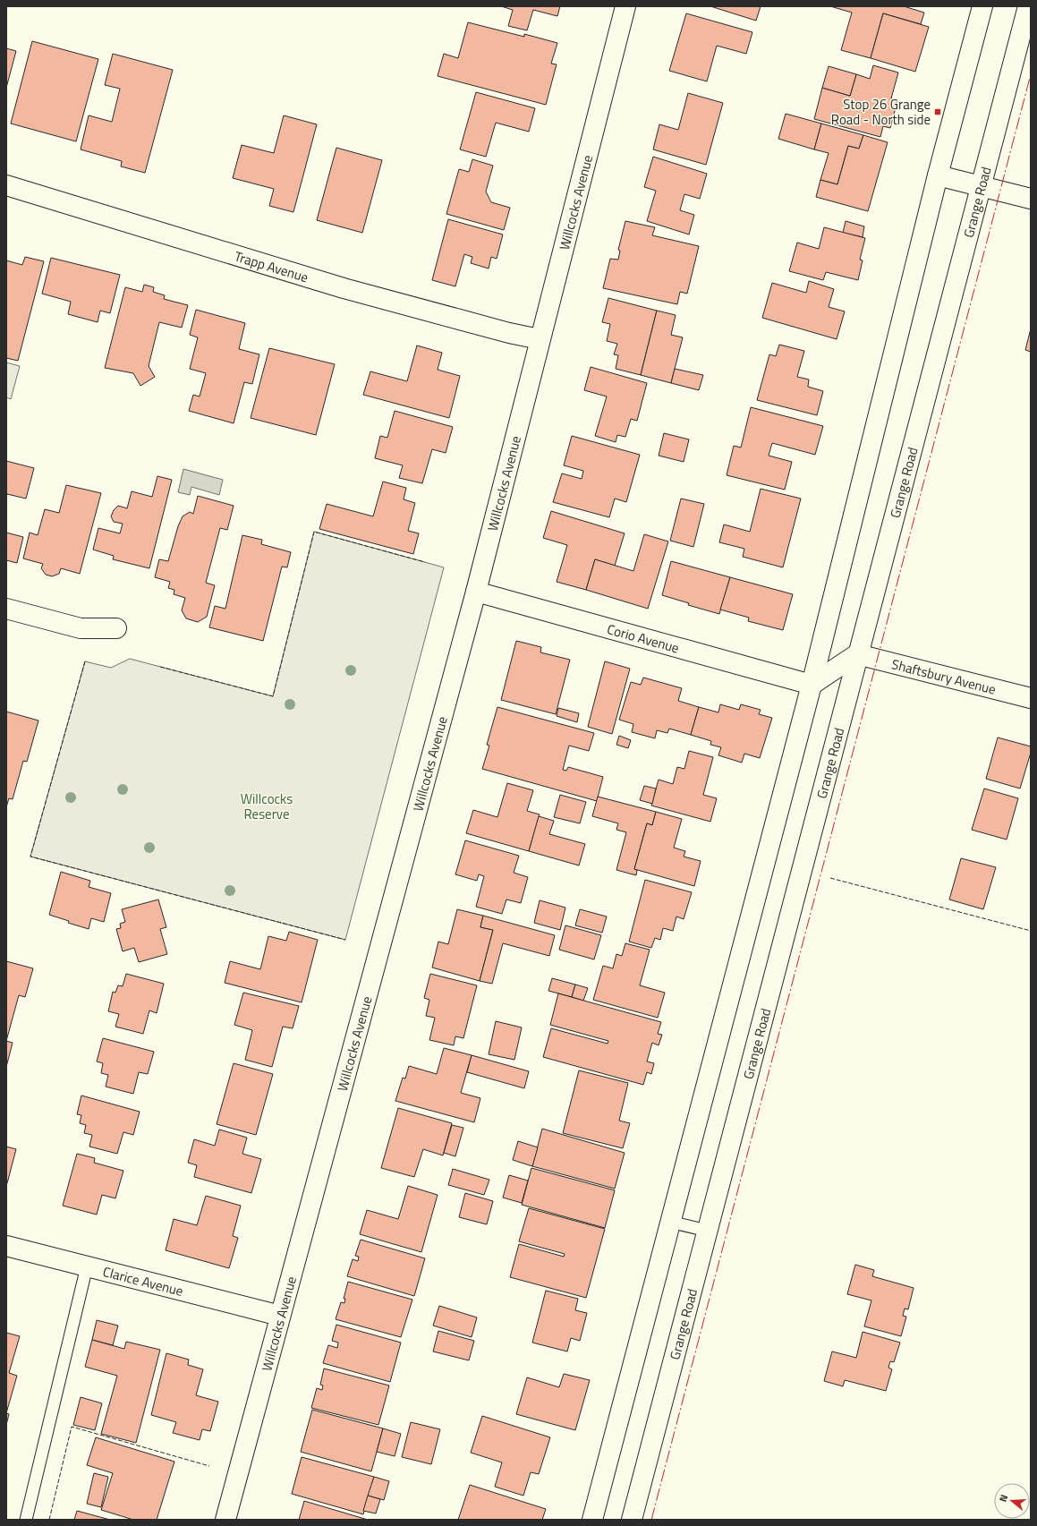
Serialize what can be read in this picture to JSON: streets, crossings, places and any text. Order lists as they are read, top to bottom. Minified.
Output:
{"streets":{"main road":["Willcocks Avenue","Grange Road","Trapp Avenue","Corio Avenue","Shaftsbury Avenue","Clarice Avenue"]},"crossings":[["Willcocks Avenue","Trapp Avenue"],["Willcocks Avenue","Corio Avenue"],["Willcocks Avenue","Clarice Avenue"],["Grange Road","Shaftsbury Avenue"]],"parks":["Willcocks Reserve"],"places":{"transit":["Stop 26 Grange Road - North side"]},"north":"left"}
